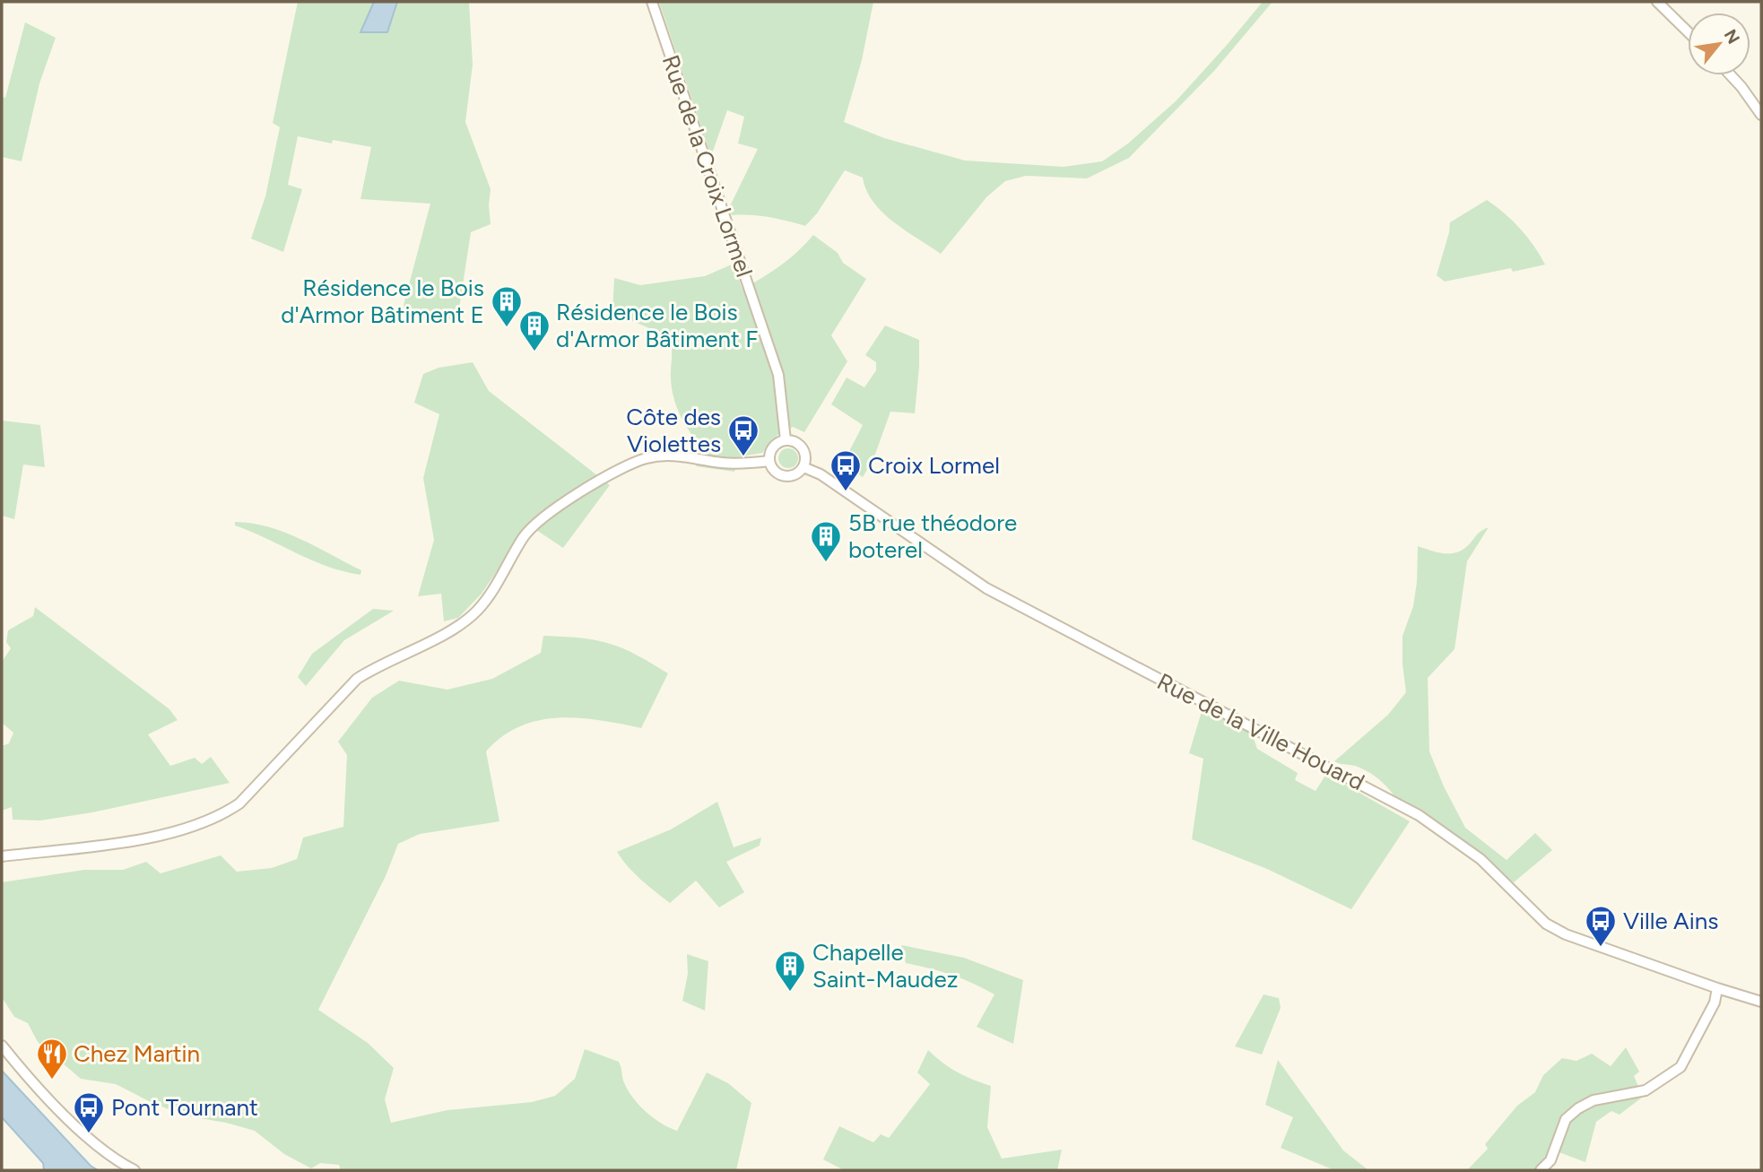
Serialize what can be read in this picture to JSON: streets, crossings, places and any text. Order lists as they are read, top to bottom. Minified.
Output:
{"streets":{"street":["Rue de la Croix Lormel","Rue de la Ville Houard"]},"crossings":[["Rue de la Croix Lormel","Rue de la Ville Houard"]],"places":{"building":["Résidence le Bois d'Armor Bâtiment E","Résidence le Bois d'Armor Bâtiment F","5B rue théodore boterel","Chapelle Saint-Maudez"],"bus stop":["Côte des Violettes","Croix Lormel","Ville Ains","Pont Tournant"],"restaurant":["Chez Martin"]},"north":"top right"}
